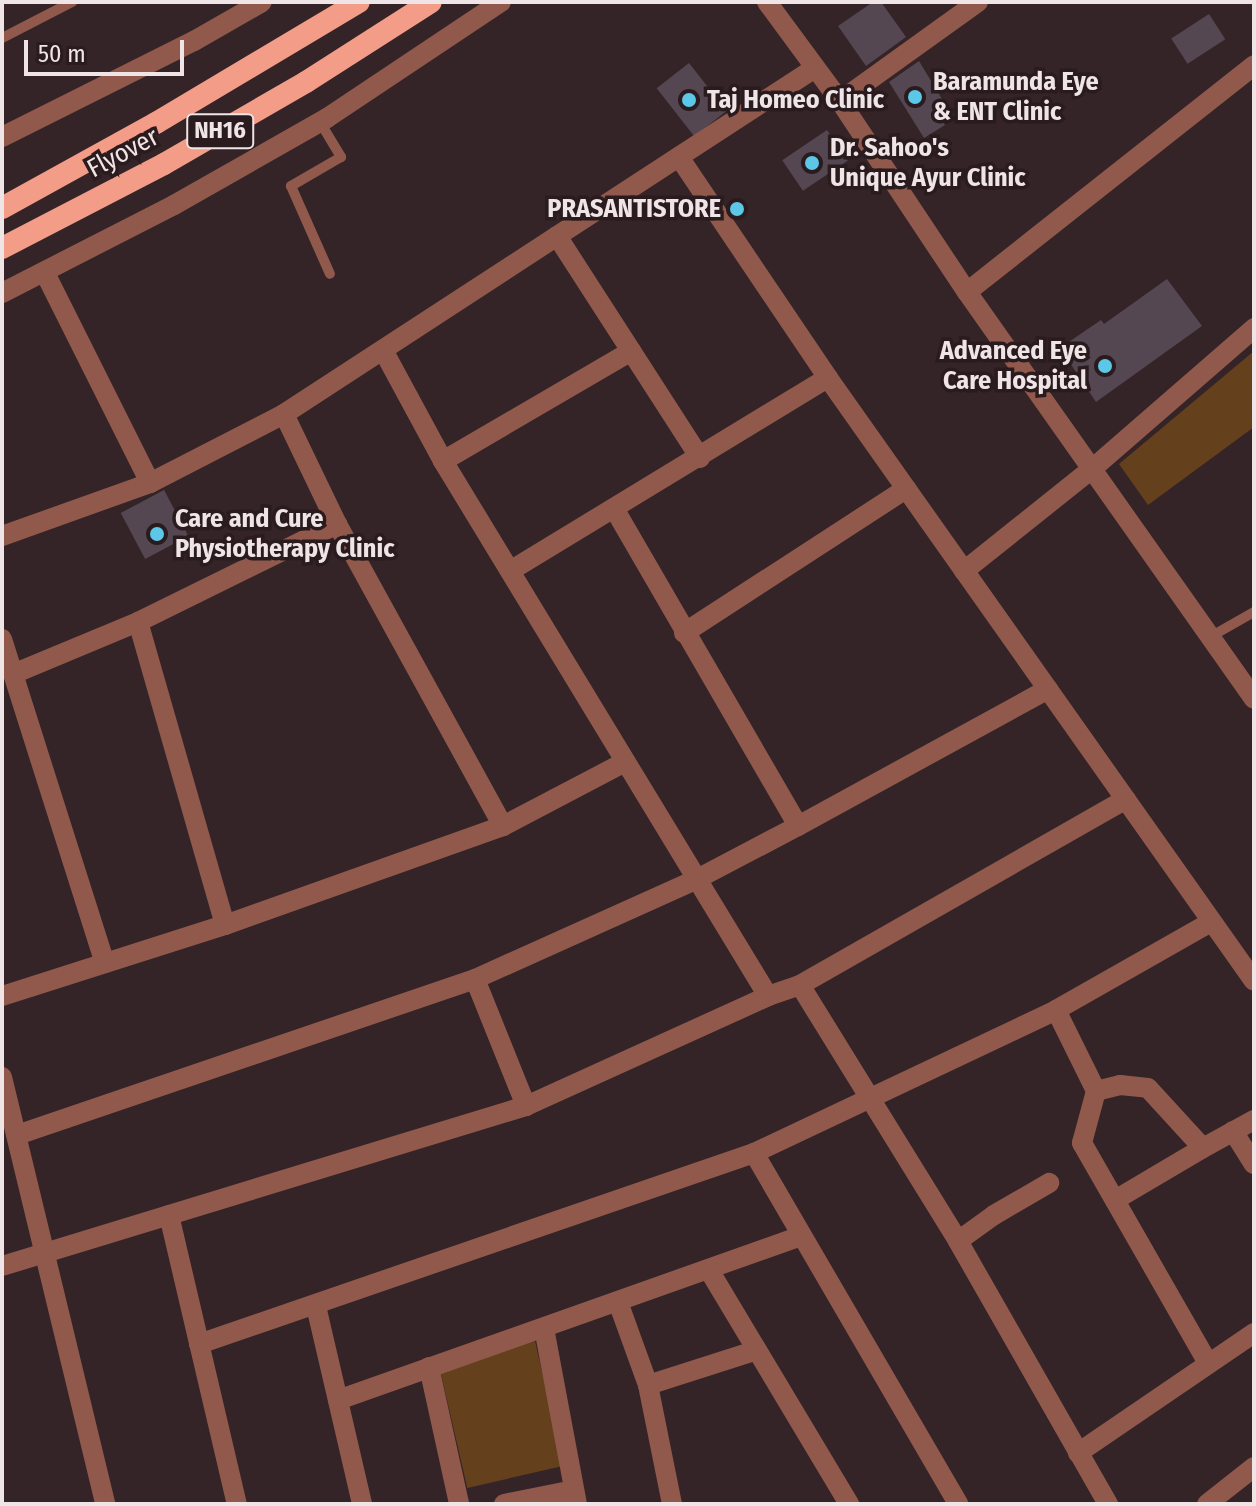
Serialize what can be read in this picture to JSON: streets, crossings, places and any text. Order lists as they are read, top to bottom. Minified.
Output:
{"streets":{"highway":["NH16","Flyover"]},"places":["Baramunda Eye & ENT Clinic","Taj Homeo Clinic","Dr. Sahoo's Unique Ayur Clinic","PRASANTISTORE","Advanced Eye Care Hospital","Care and Cure Physiotherapy Clinic"],"scale_bar":"50 m"}
